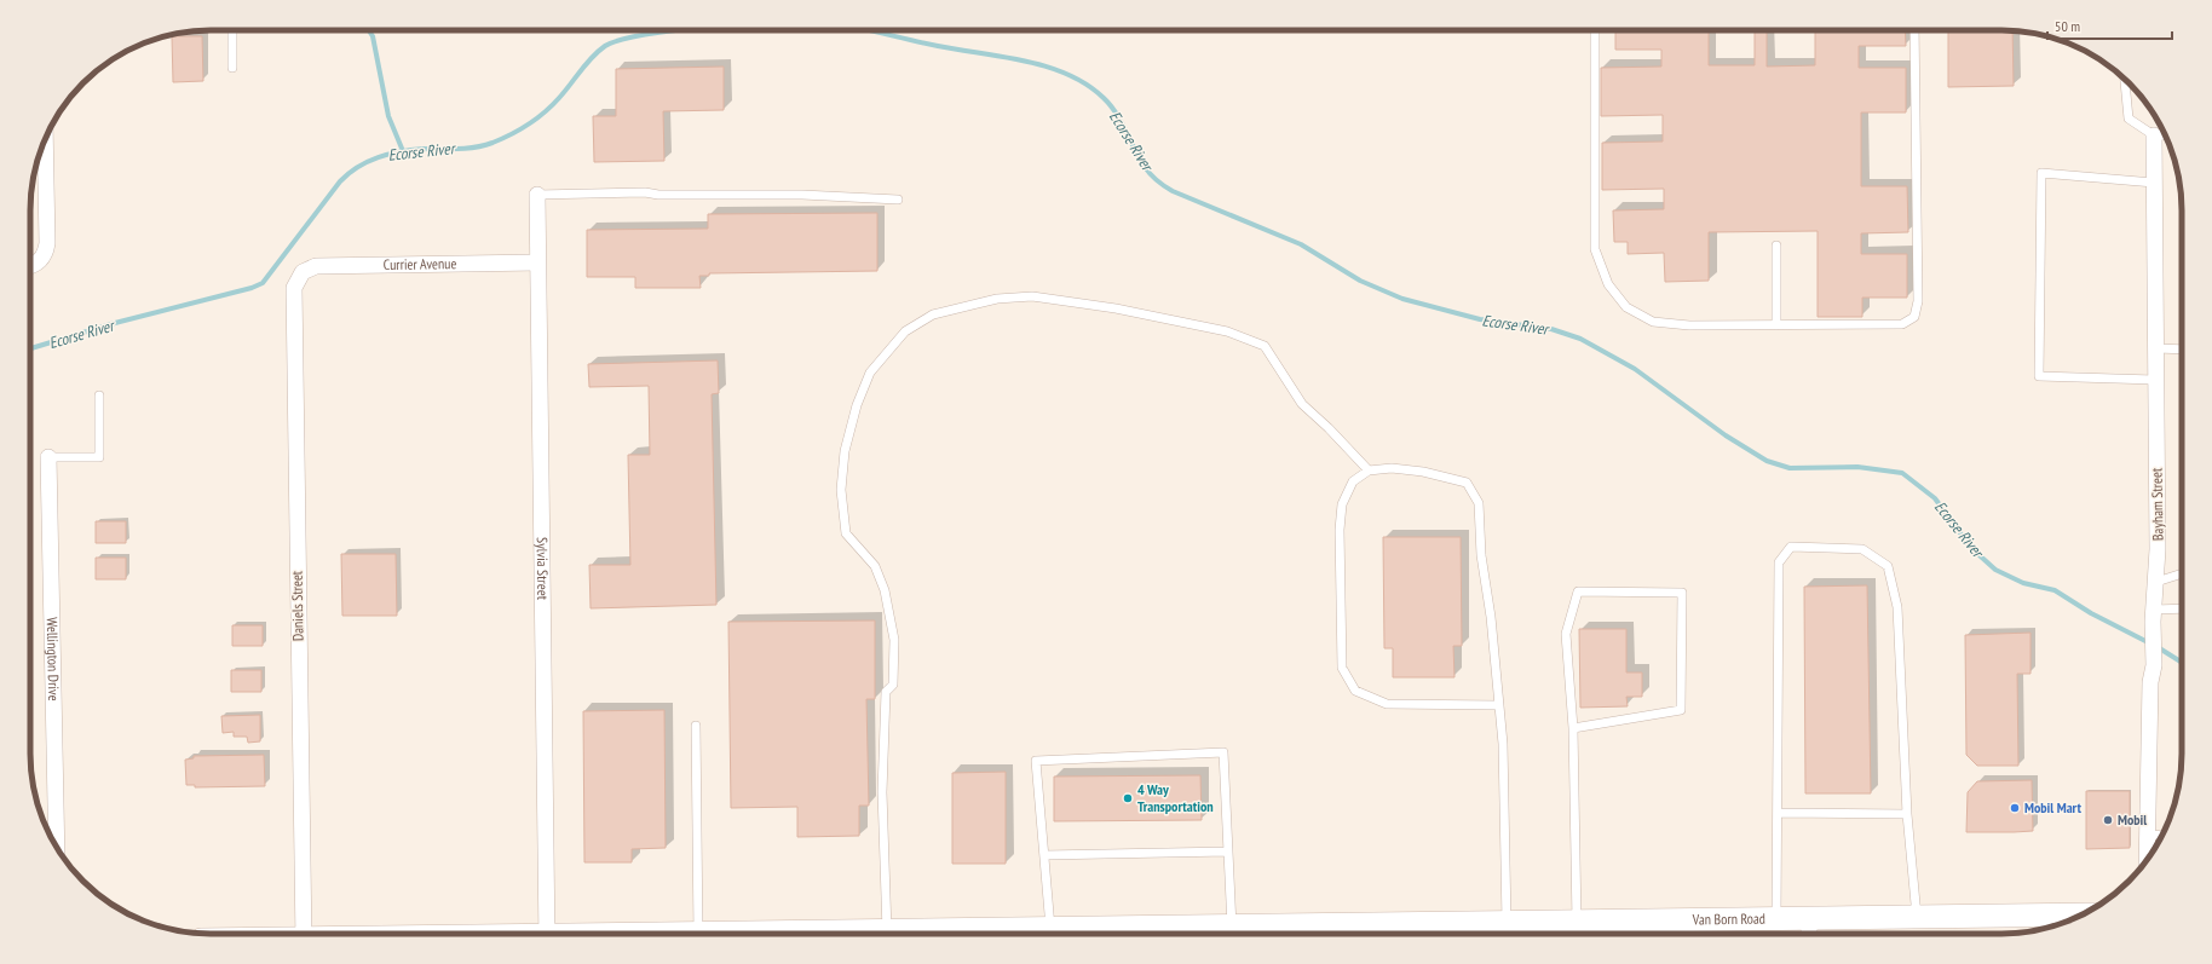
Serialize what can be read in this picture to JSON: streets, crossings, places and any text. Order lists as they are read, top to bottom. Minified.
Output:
{"streets":{"main road":["Van Born Road"],"street":["Currier Avenue","Bayham Street","Sylvia Street","Daniels Street","Wellington Drive"]},"crossings":[["Currier Avenue","Sylvia Street"],["Currier Avenue","Daniels Street"]],"water":["Ecorse River"],"places":["4 Way Transportation","Mobil Mart","Mobil"],"scale_bar":"50 m"}
